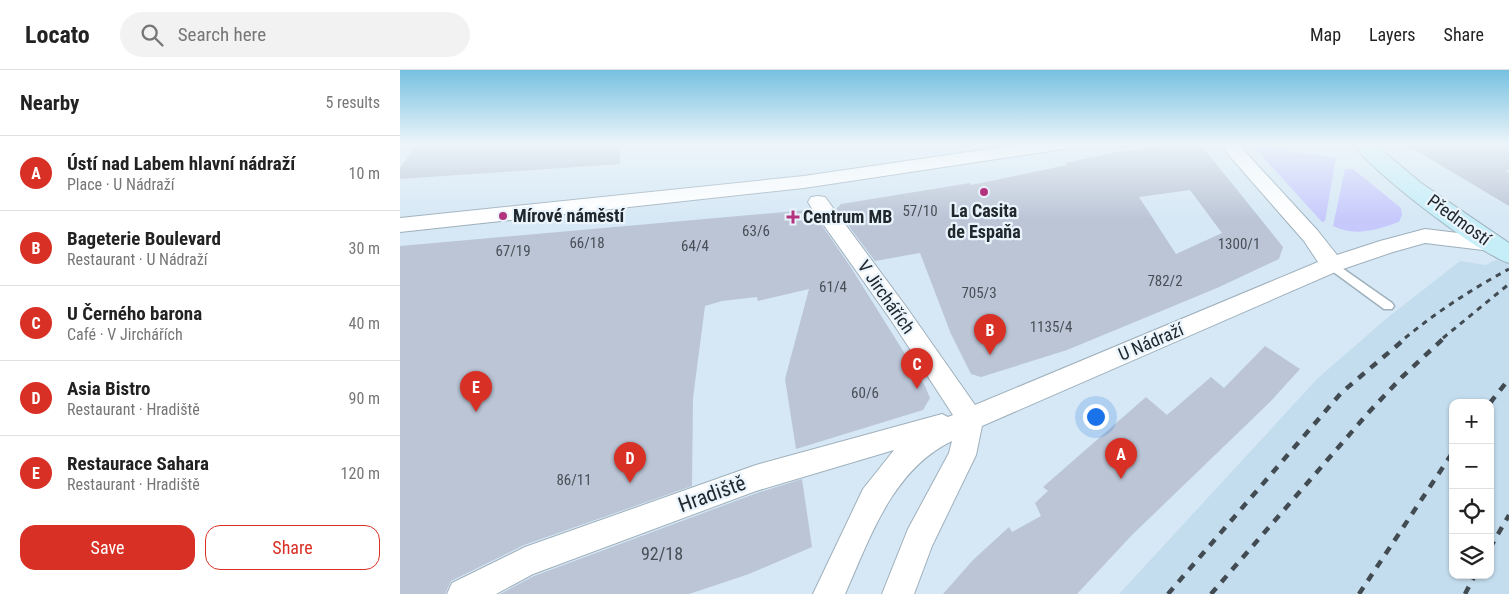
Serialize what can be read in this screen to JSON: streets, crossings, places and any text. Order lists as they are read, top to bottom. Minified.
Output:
{"streets":{"main road":["Předmostí"],"street":["V Jirchářích","U Nádraží","Hradiště"]},"crossings":[["Předmostí","U Nádraží"],["V Jirchářích","U Nádraží"],["V Jirchářích","Hradiště"],["U Nádraží","Hradiště"]],"places":{"other":["La Casita de Espaňa","Mírové náměstí"],"health":["Centrum MB"]},"house_numbers":["57/10","63/6","66/18","1300/1","64/4","67/19","782/2","61/4","705/3","1135/4","60/6","86/11","92/18"],"page":{"header":"Locato","search":"Search here","nav":["Map","Layers","Share"],"heading":["Nearby","5 results"],"list":[{"mark":"A","name":"Ústí nad Labem hlavní nádraží","note":"Place · U Nádraží","value":"10 m"},{"mark":"B","name":"Bageterie Boulevard","note":"Restaurant · U Nádraží","value":"30 m"},{"mark":"C","name":"U Černého barona","note":"Café · V Jirchářích","value":"40 m"},{"mark":"D","name":"Asia Bistro","note":"Restaurant · Hradiště","value":"90 m"},{"mark":"E","name":"Restaurace Sahara","note":"Restaurant · Hradiště","value":"120 m"}],"pins":["B","C","E","A","D"],"map_buttons":["+","−"],"buttons":["Save","Share"]}}
